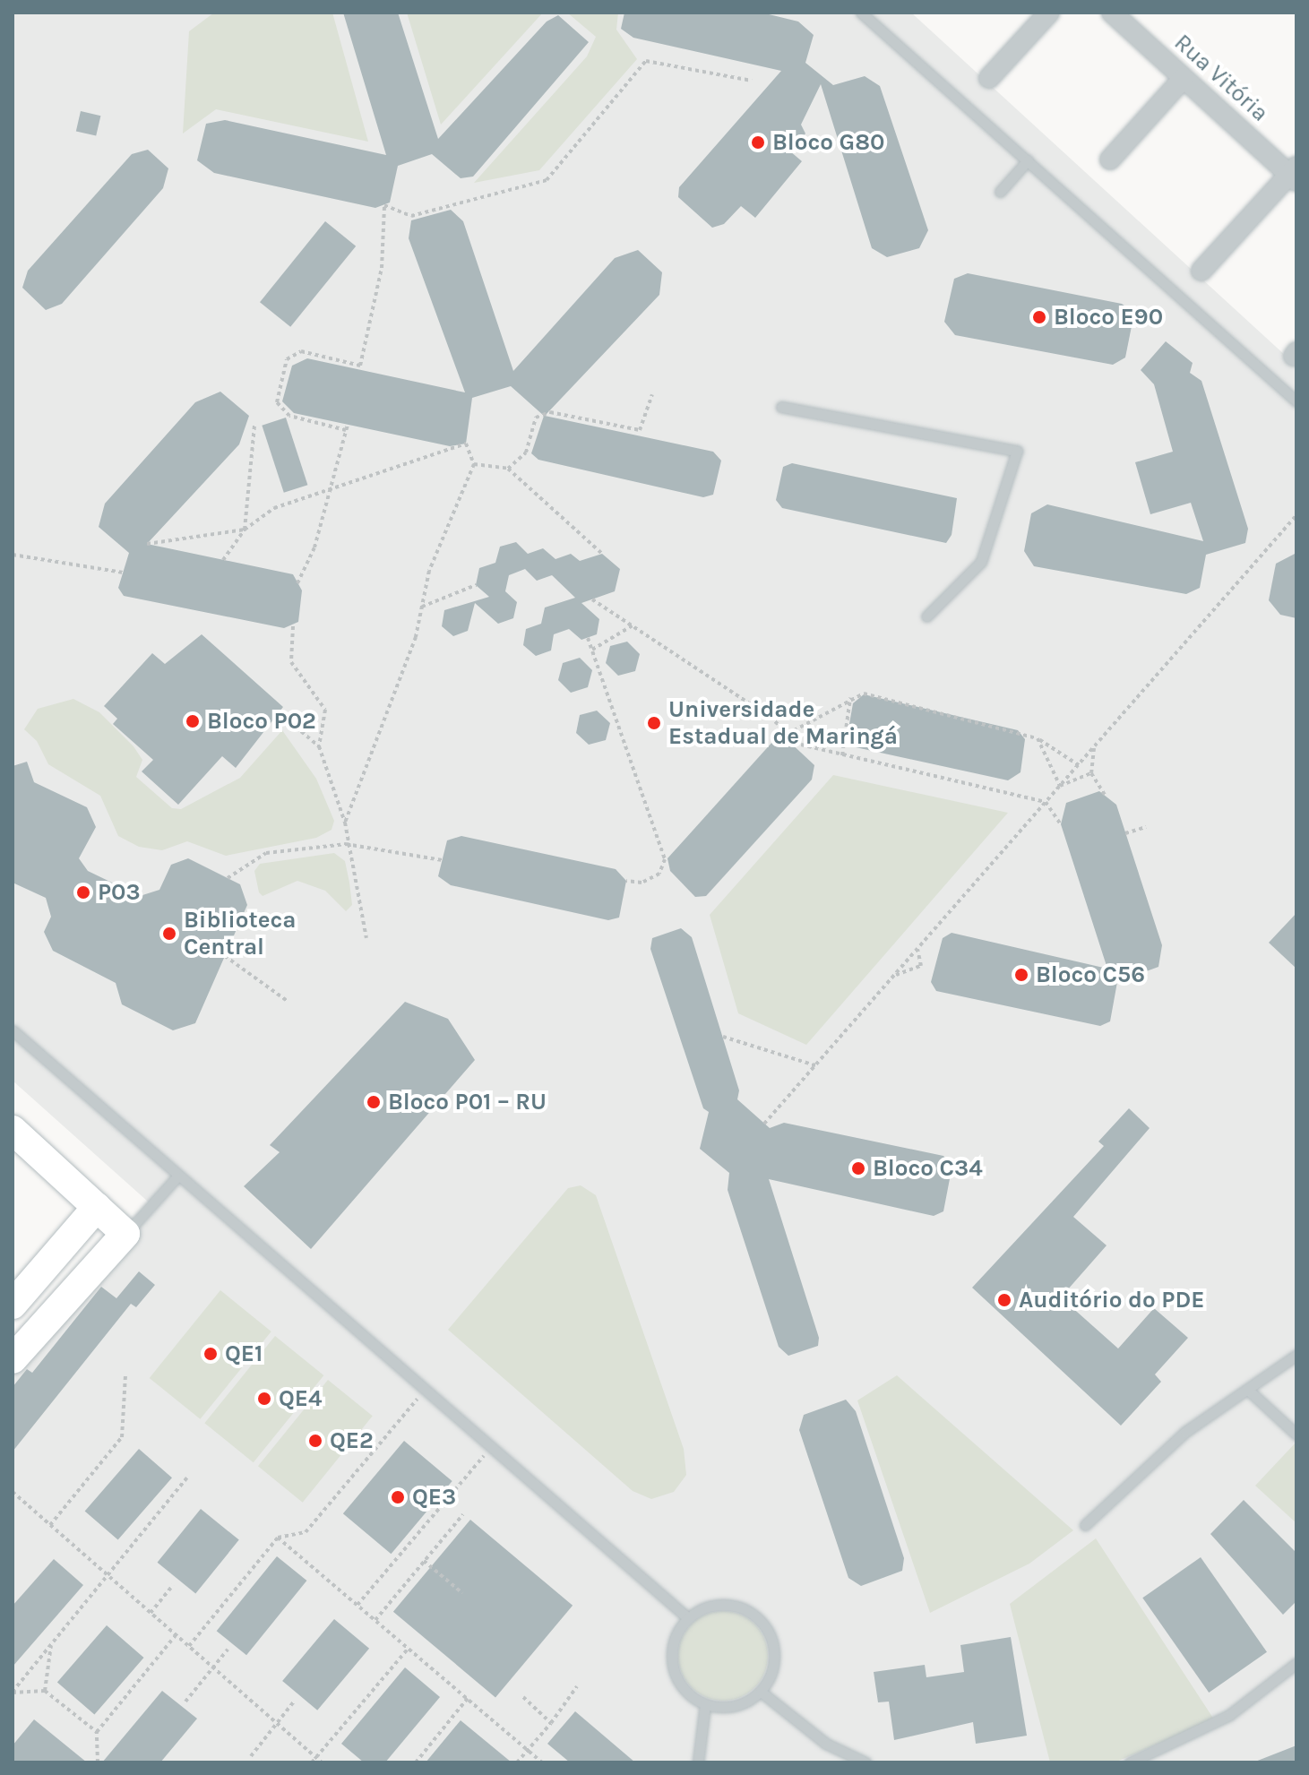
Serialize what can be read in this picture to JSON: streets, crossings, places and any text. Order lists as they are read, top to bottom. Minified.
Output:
{"streets":{"street":["Rua Vitória"]},"places":["Bloco G80","Bloco E90","Bloco P02","Universidade Estadual de Maringá","P03","Biblioteca Central","Bloco C56","Bloco P01 – RU","Bloco C34","Auditório do PDE","QE1","QE4","QE2","QE3"]}
